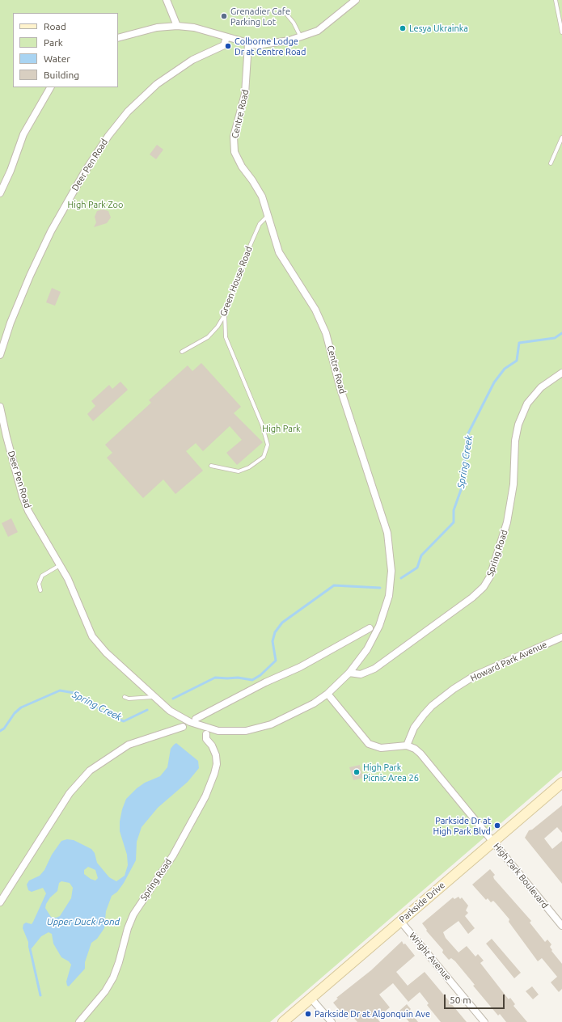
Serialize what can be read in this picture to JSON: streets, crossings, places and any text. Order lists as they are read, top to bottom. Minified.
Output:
{"streets":{"main road":["Parkside Drive"],"street":["Centre Road","Deer Pen Road","Spring Road","Howard Park Avenue","High Park Boulevard","Wright Avenue"],"lane":["Green House Road"]},"crossings":[["Centre Road","Green House Road"],["Centre Road","Spring Road"],["Deer Pen Road","Spring Road"],["Howard Park Avenue","High Park Boulevard"],["High Park Boulevard","Parkside Drive"],["Parkside Drive","Wright Avenue"]],"water":["Spring Creek","Upper Duck Pond"],"parks":["High Park Zoo","High Park"],"places":["Grenadier Cafe Parking Lot","Lesya Ukrainka","Colborne Lodge Dr at Centre Road","High Park Picnic Area 26","Parkside Dr at High Park Blvd","Parkside Dr at Algonquin Ave"],"legend":["Road","Park","Water","Building"],"scale_bar":"50 m"}
